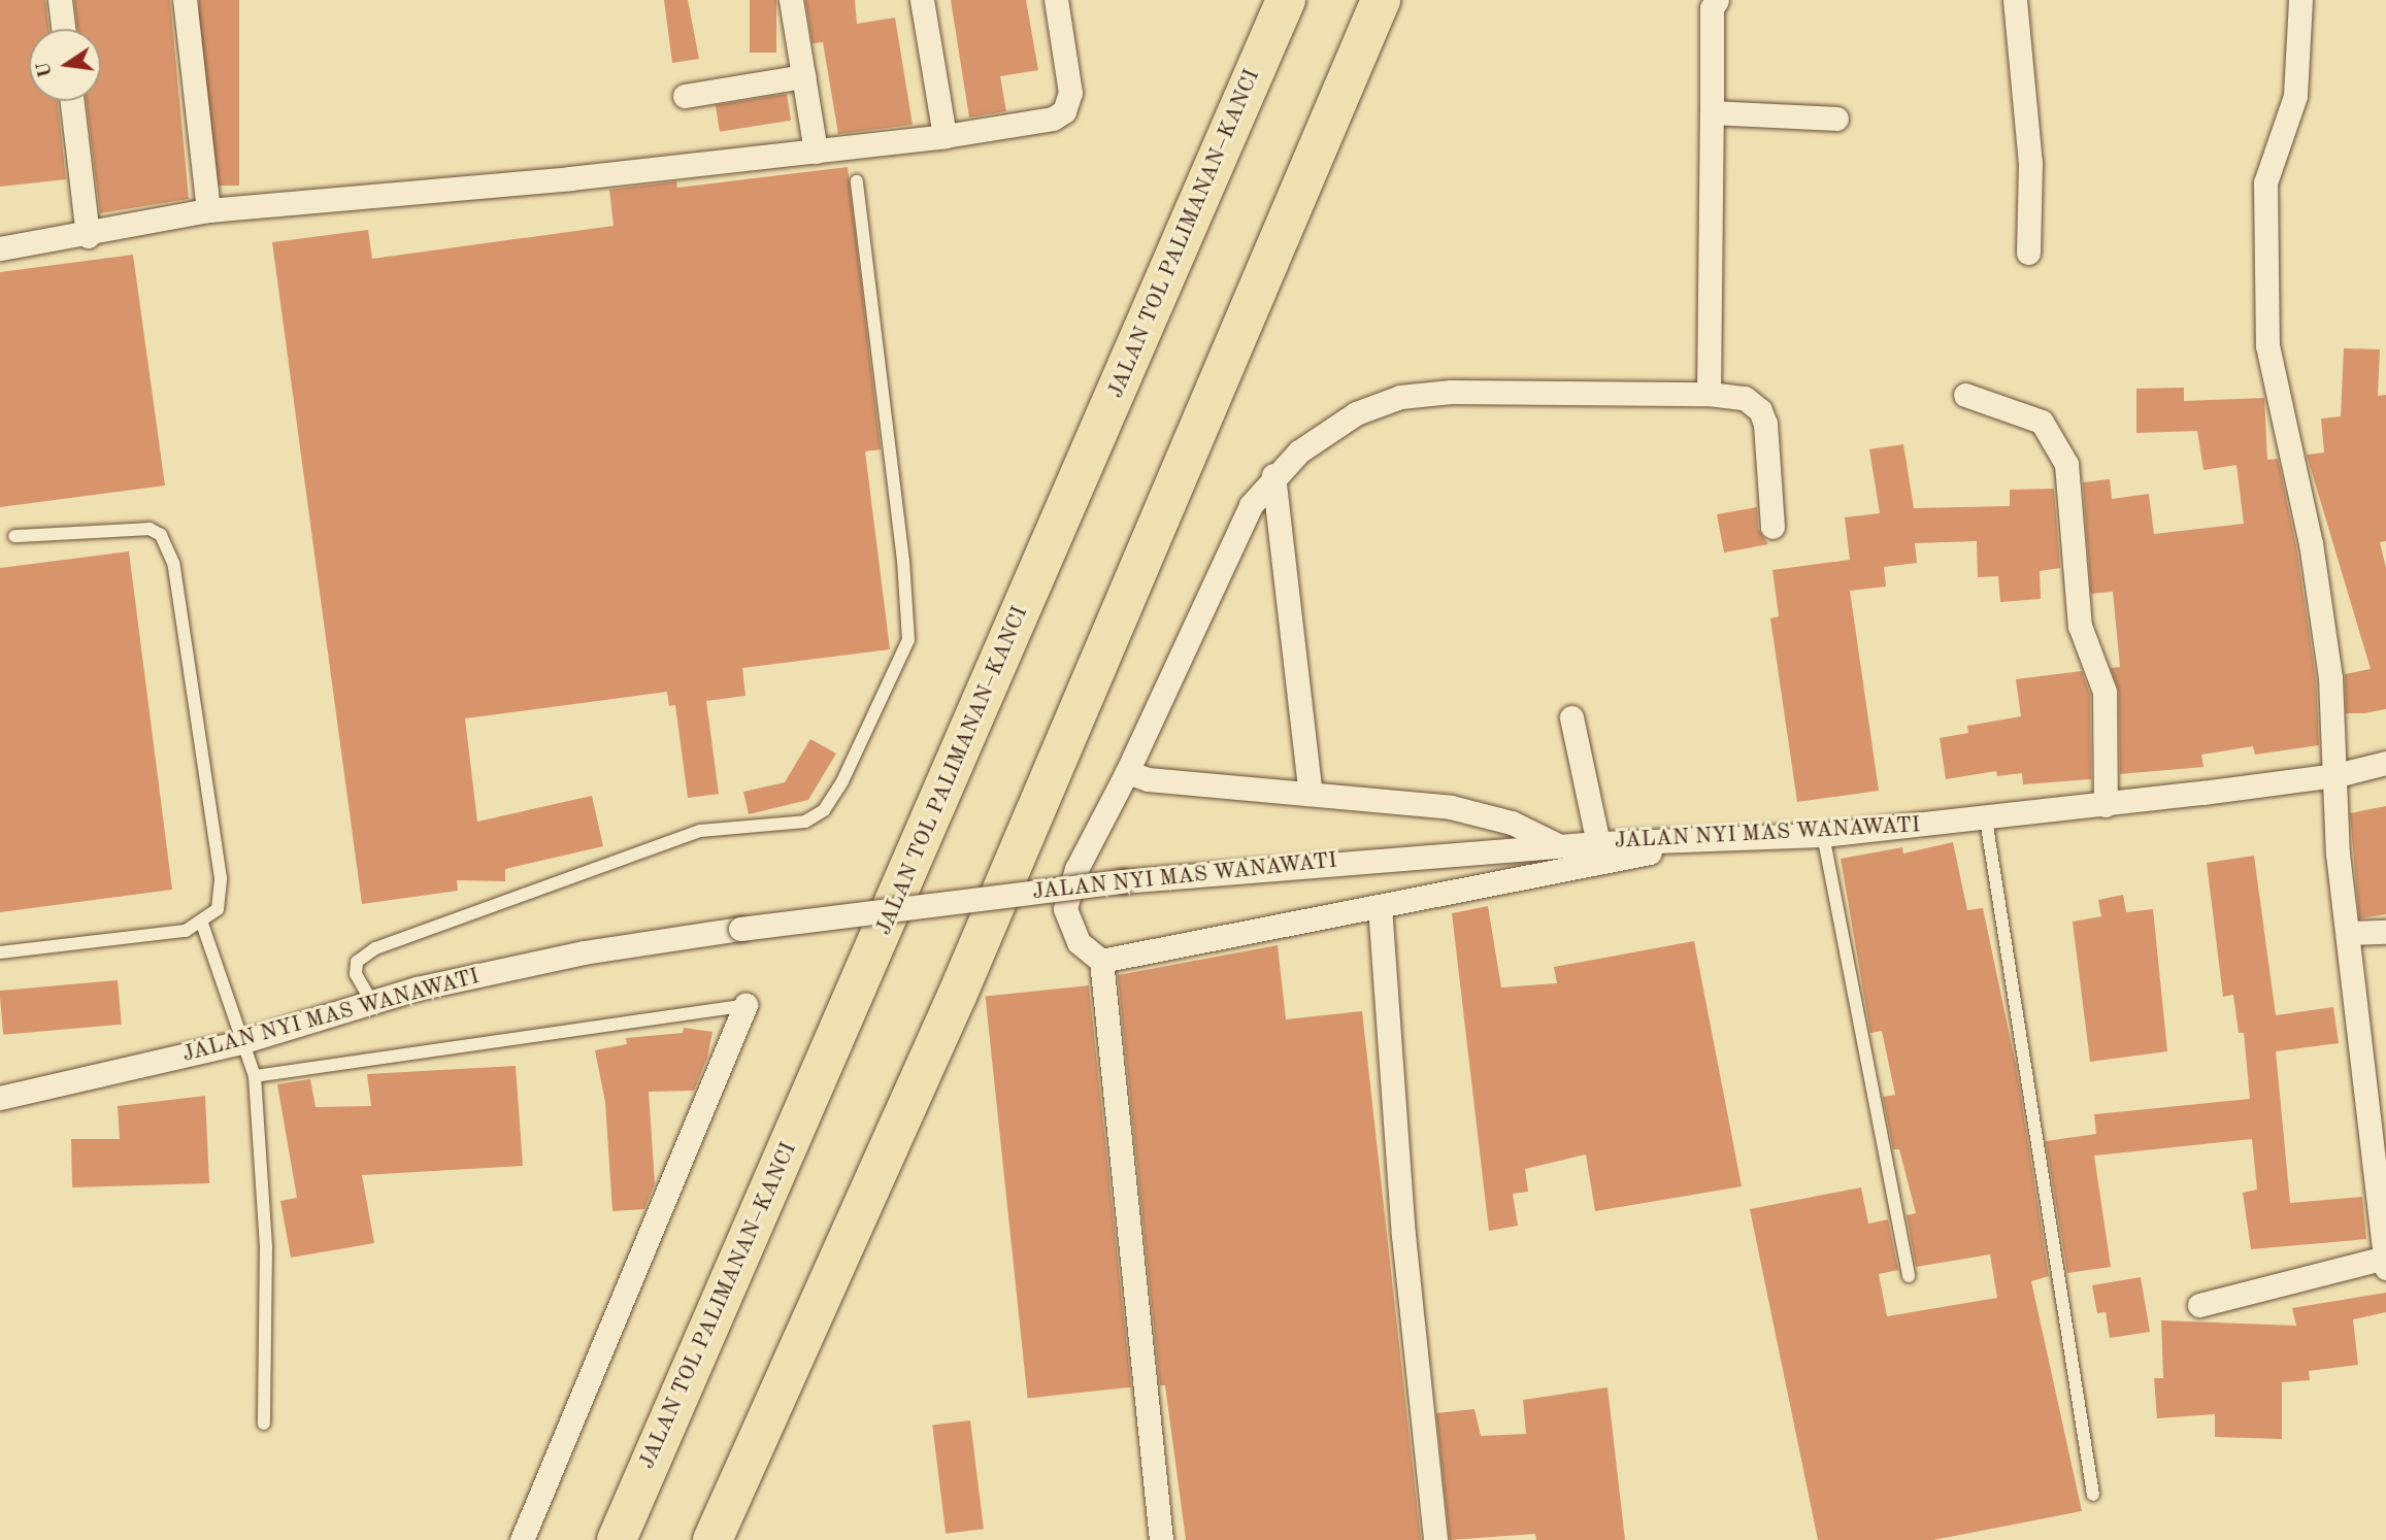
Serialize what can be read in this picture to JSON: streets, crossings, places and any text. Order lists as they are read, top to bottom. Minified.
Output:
{"streets":{"highway":["JALAN TOL PALIMANAN–KANCI"],"street":["JALAN NYI MAS WANAWATI"]},"north":"left"}
